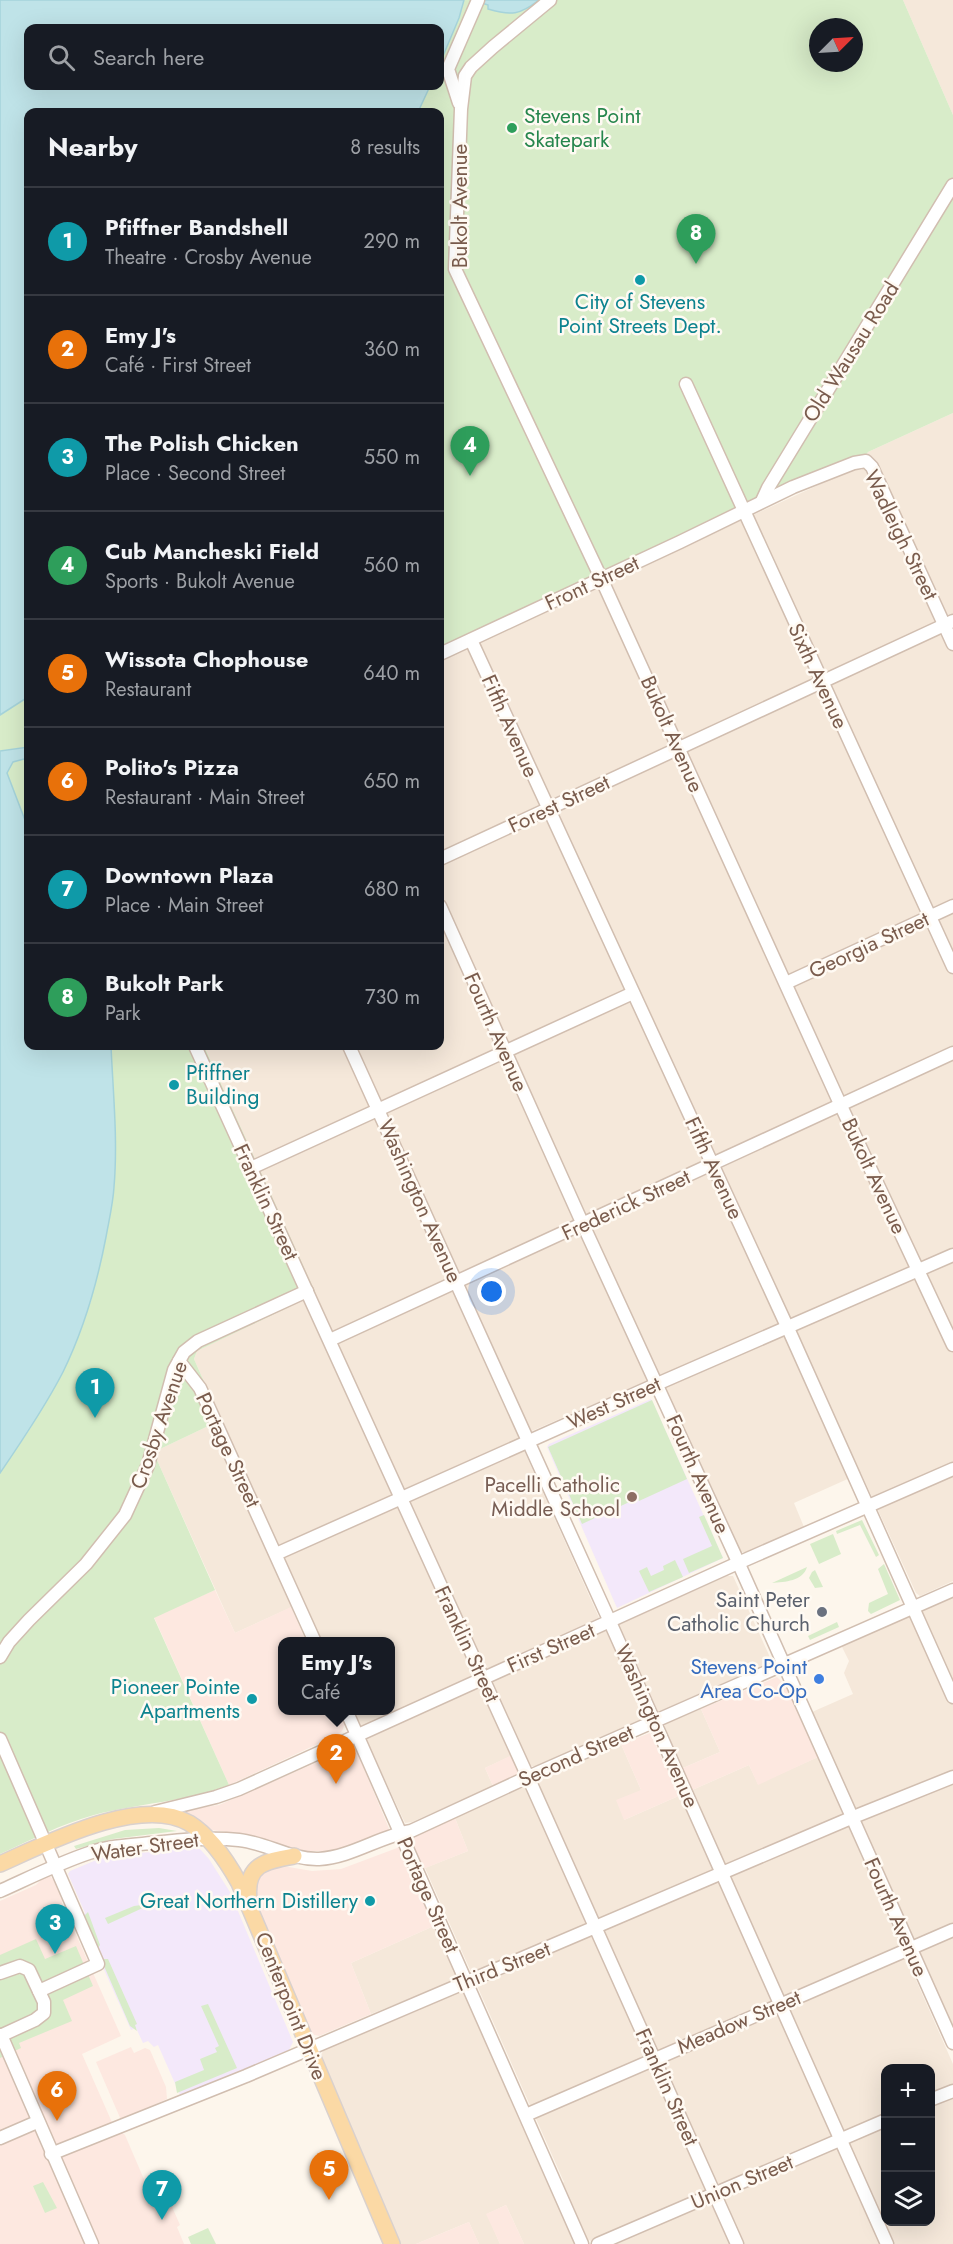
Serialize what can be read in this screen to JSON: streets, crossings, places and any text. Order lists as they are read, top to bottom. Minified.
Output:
{"streets":{"main road":["Water Street","Centerpoint Drive"],"street":["Bukolt Avenue","Old Wausau Road","Wadleigh Street","Front Street","Sixth Avenue","Fifth Avenue","Forest Street","Georgia Street","Fourth Avenue","Washington Avenue","Franklin Street","Frederick Street","West Street","Crosby Avenue","Portage Street","First Street","Second Street","Third Street","Meadow Street","Union Street"]},"crossings":[["Bukolt Avenue","Front Street"],["Bukolt Avenue","Forest Street"],["Bukolt Avenue","Georgia Street"],["Bukolt Avenue","Frederick Street"],["Bukolt Avenue","West Street"],["Old Wausau Road","Wadleigh Street"],["Front Street","Sixth Avenue"],["Front Street","Fifth Avenue"],["Sixth Avenue","Forest Street"],["Sixth Avenue","Georgia Street"],["Fifth Avenue","Forest Street"],["Fifth Avenue","Frederick Street"],["Fifth Avenue","West Street"],["Fifth Avenue","First Street"],["Fifth Avenue","Second Street"],["Fourth Avenue","Frederick Street"],["Fourth Avenue","West Street"],["Fourth Avenue","First Street"],["Fourth Avenue","Second Street"],["Fourth Avenue","Third Street"],["Fourth Avenue","Meadow Street"],["Washington Avenue","Frederick Street"],["Washington Avenue","West Street"],["Washington Avenue","First Street"],["Washington Avenue","Second Street"],["Washington Avenue","Third Street"],["Washington Avenue","Meadow Street"],["Washington Avenue","Union Street"],["Franklin Street","Frederick Street"],["Franklin Street","West Street"],["Franklin Street","Crosby Avenue"],["Franklin Street","First Street"],["Franklin Street","Second Street"],["Franklin Street","Third Street"],["Franklin Street","Meadow Street"],["Franklin Street","Union Street"],["West Street","Portage Street"],["Crosby Avenue","Portage Street"],["Portage Street","First Street"],["Portage Street","Second Street"],["Portage Street","Third Street"],["Portage Street","Meadow Street"],["First Street","Water Street"],["First Street","Centerpoint Drive"],["Second Street","Water Street"],["Water Street","Centerpoint Drive"],["Third Street","Centerpoint Drive"]],"places":["Stevens Point Skatepark","City of Stevens Point Streets Dept.","Pfiffner Building","Pacelli Catholic Middle School","Saint Peter Catholic Church","Stevens Point Area Co-Op","Pioneer Pointe Apartments","Great Northern Distillery"],"north":"top right","page":{"search":"Search here","heading":["Nearby","8 results"],"list":[{"mark":"1","name":"Pfiffner Bandshell","note":"Theatre · Crosby Avenue","value":"290 m"},{"mark":"2","name":"Emy J's","note":"Café · First Street","value":"360 m"},{"mark":"3","name":"The Polish Chicken","note":"Place · Second Street","value":"550 m"},{"mark":"4","name":"Cub Mancheski Field","note":"Sports · Bukolt Avenue","value":"560 m"},{"mark":"5","name":"Wissota Chophouse","note":"Restaurant","value":"640 m"},{"mark":"6","name":"Polito's Pizza","note":"Restaurant · Main Street","value":"650 m"},{"mark":"7","name":"Downtown Plaza","note":"Place · Main Street","value":"680 m"},{"mark":"8","name":"Bukolt Park","note":"Park","value":"730 m"}],"pins":["8","4","1","2","3","6","5","7"],"popup":["Emy J's","Café"],"map_buttons":["+","−"]}}
